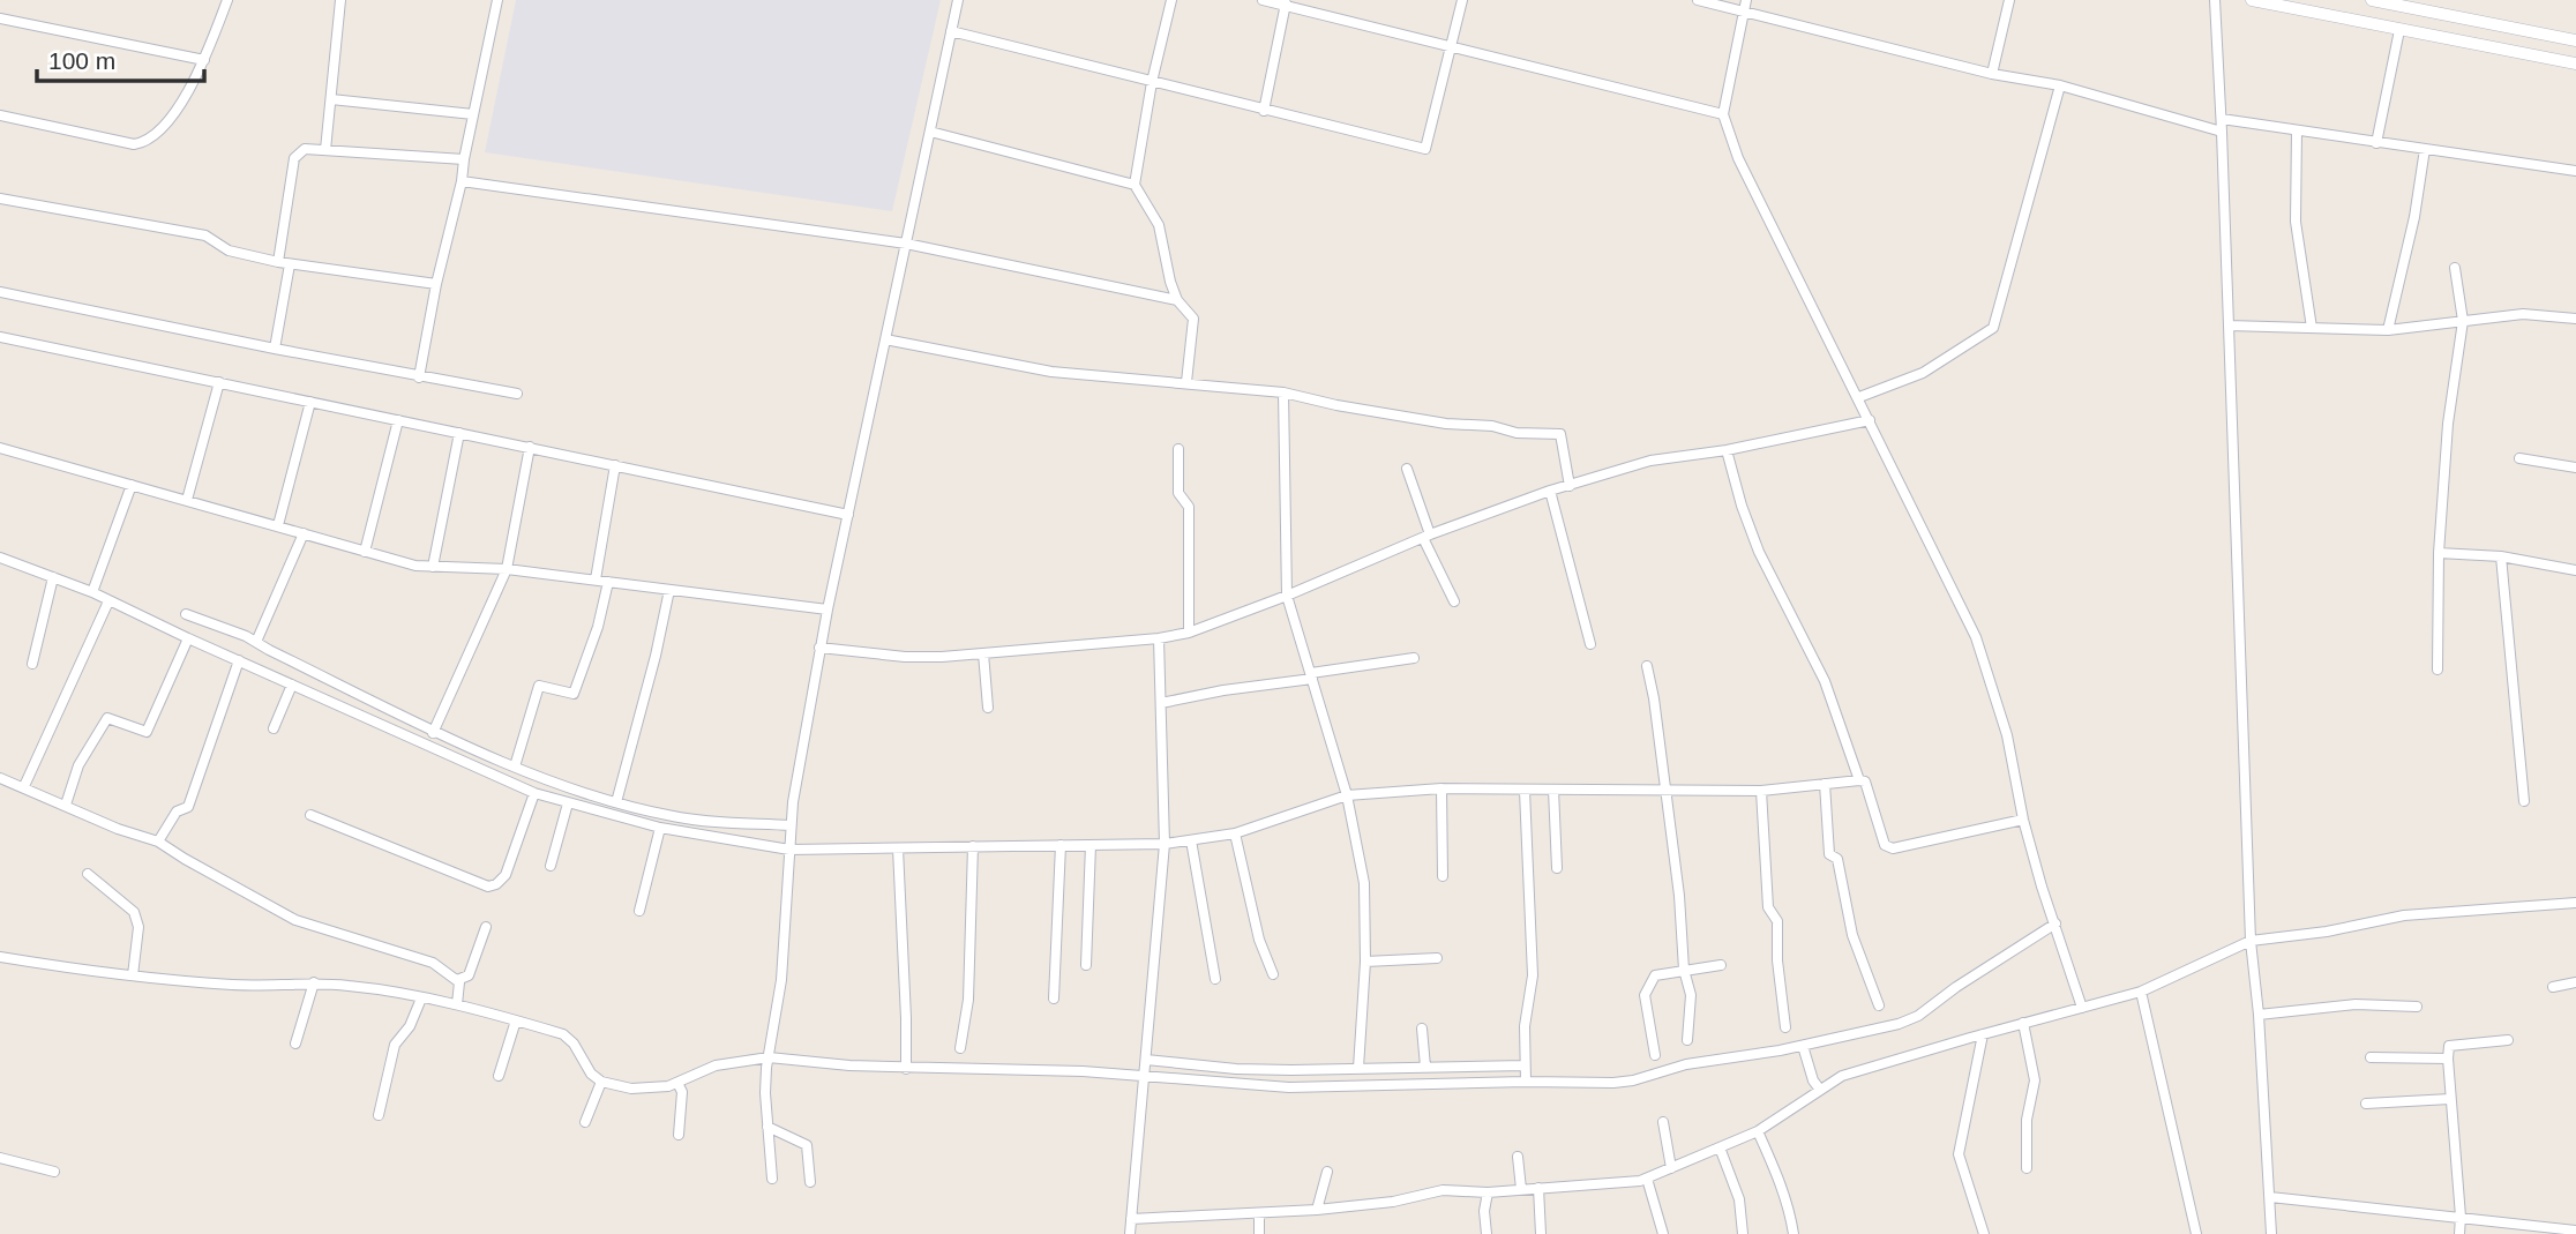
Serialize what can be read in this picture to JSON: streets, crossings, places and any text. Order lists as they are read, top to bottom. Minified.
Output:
{"scale_bar":"100 m"}
